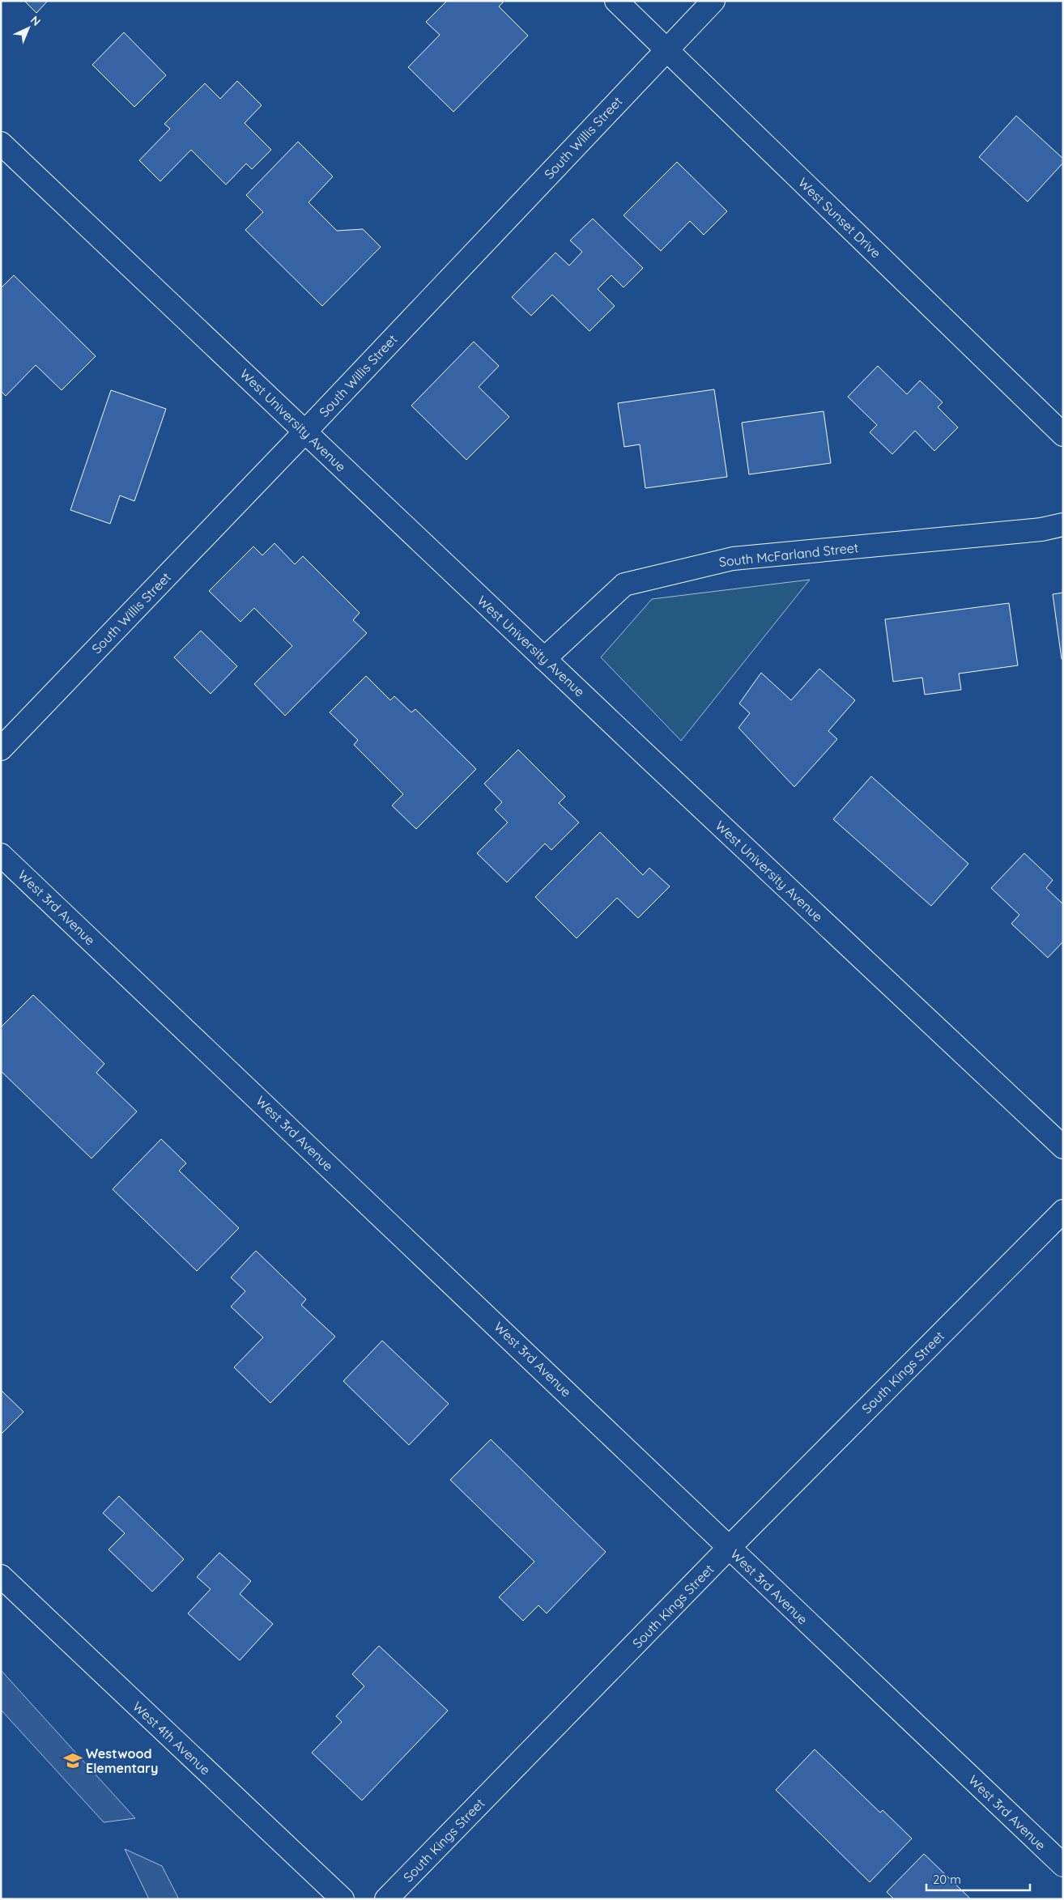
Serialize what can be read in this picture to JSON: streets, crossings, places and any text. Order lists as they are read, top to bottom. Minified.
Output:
{"streets":{"street":["South Willis Street","West Sunset Drive","West University Avenue","South McFarland Street","West 3rd Avenue","South Kings Street","West 4th Avenue"]},"crossings":[["South Willis Street","West Sunset Drive"],["South Willis Street","West University Avenue"],["West University Avenue","South McFarland Street"],["West 3rd Avenue","South Kings Street"]],"places":{"school or university":["Westwood Elementary"]},"scale_bar":"20 m","north":"top right"}
